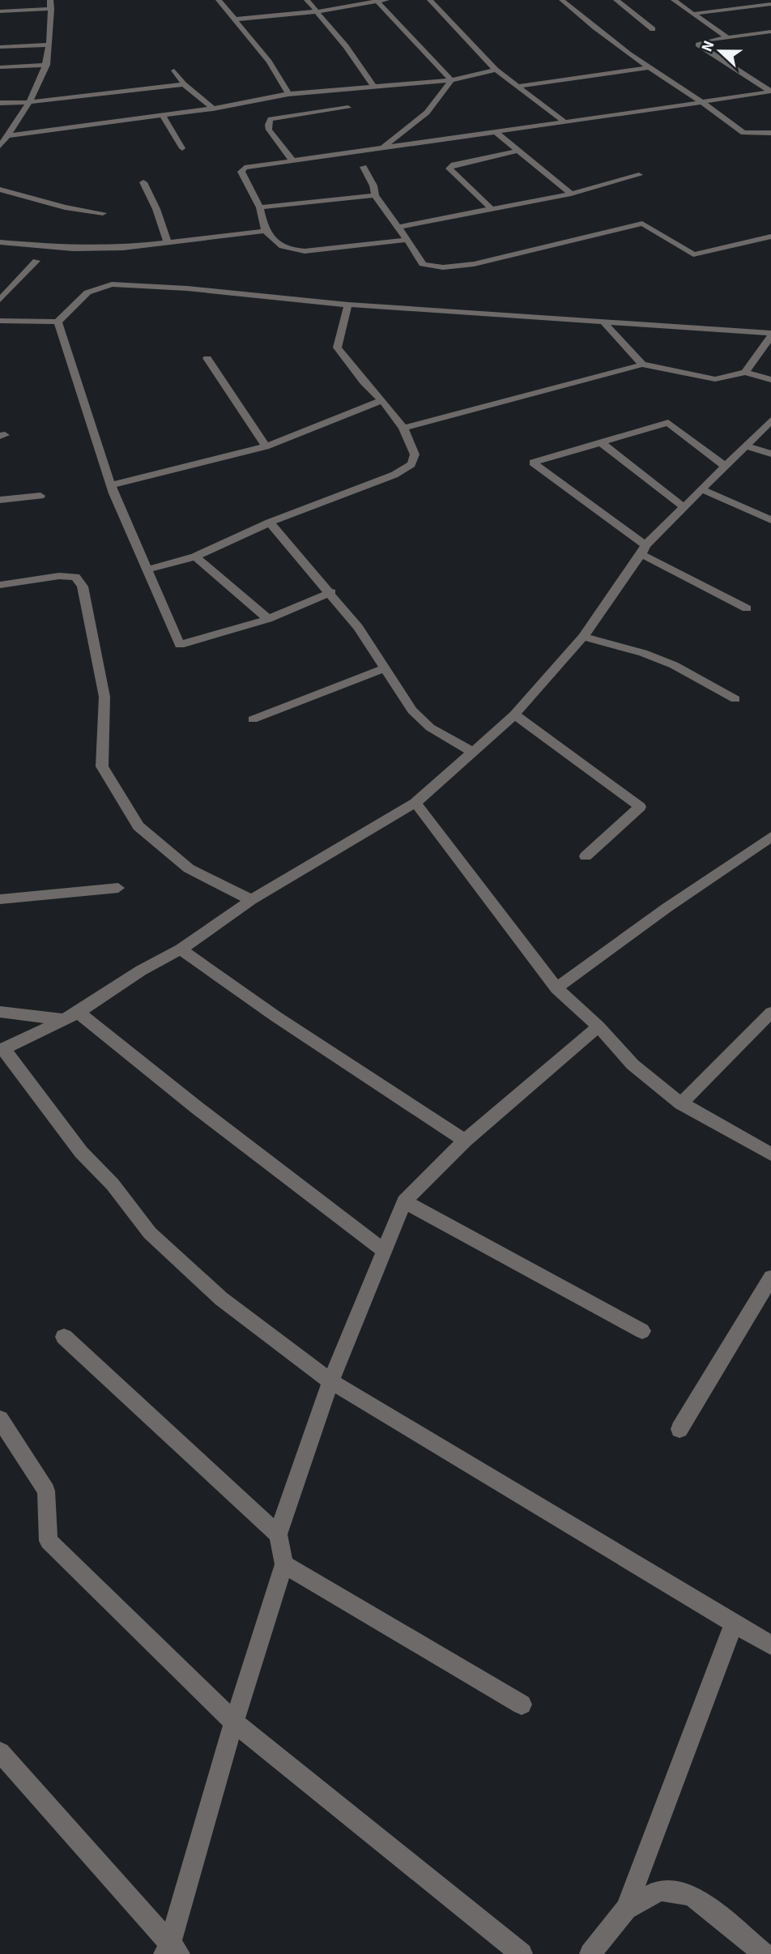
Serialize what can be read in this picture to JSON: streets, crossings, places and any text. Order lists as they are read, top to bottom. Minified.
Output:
{"north":"left"}
